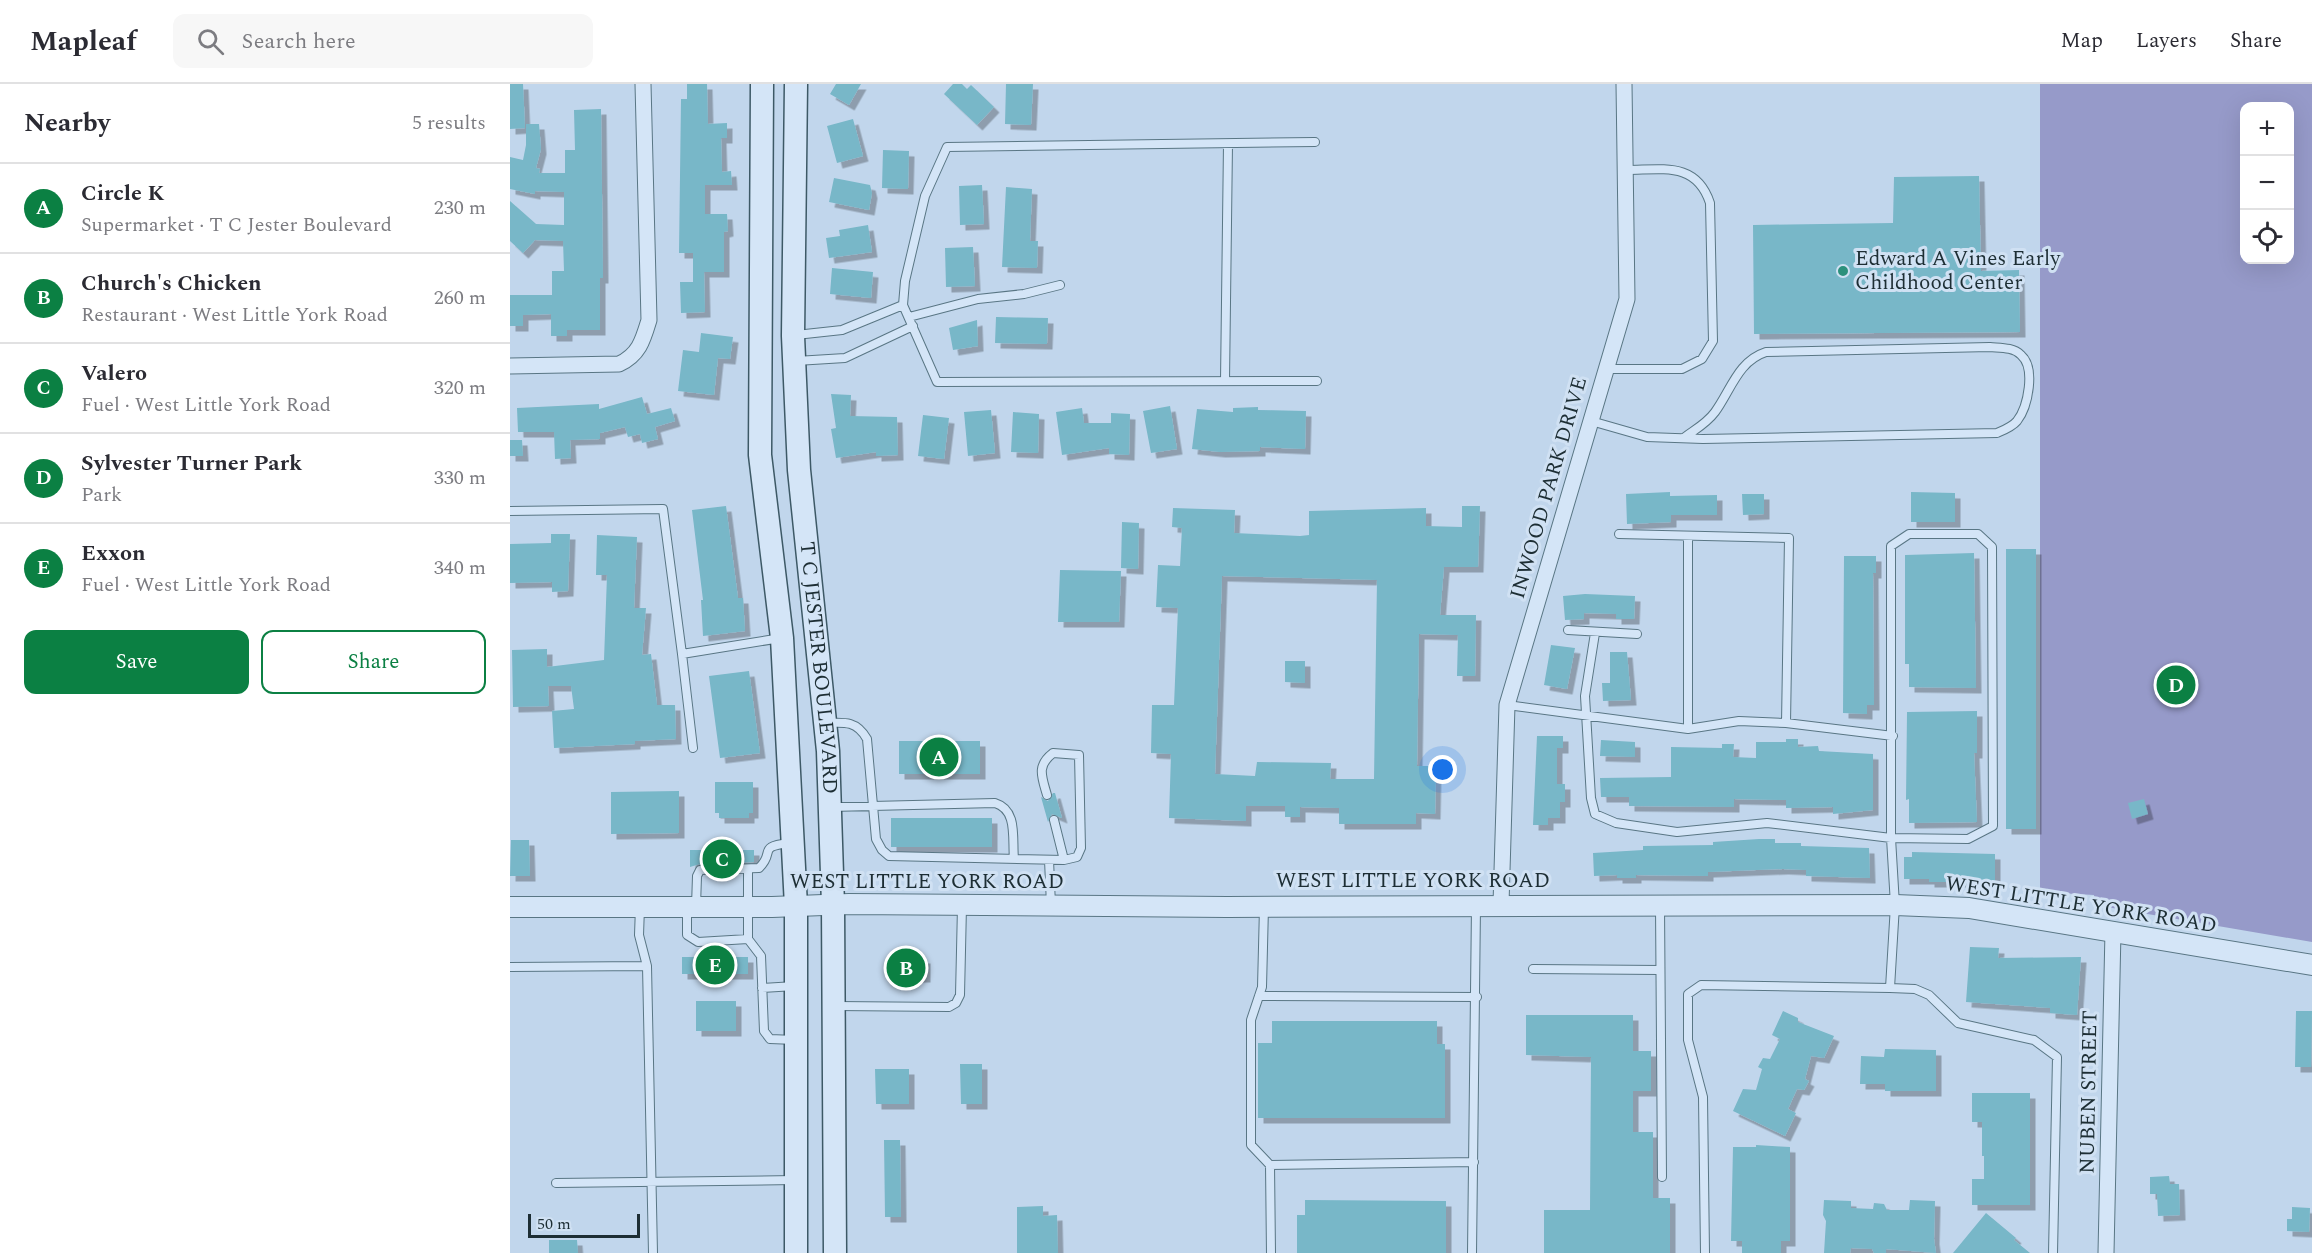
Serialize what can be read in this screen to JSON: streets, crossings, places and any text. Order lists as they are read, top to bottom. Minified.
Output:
{"streets":{"main road":["T C JESTER BOULEVARD"],"street":["INWOOD PARK DRIVE","WEST LITTLE YORK ROAD","NUBEN STREET"]},"crossings":[["INWOOD PARK DRIVE","WEST LITTLE YORK ROAD"],["T C JESTER BOULEVARD","WEST LITTLE YORK ROAD"],["WEST LITTLE YORK ROAD","NUBEN STREET"]],"places":["Edward A Vines Early Childhood Center"],"scale_bar":"50 m","page":{"header":"Mapleaf","search":"Search here","nav":["Map","Layers","Share"],"heading":["Nearby","5 results"],"map_buttons":["+","−"],"list":[{"mark":"A","name":"Circle K","note":"Supermarket · T C Jester Boulevard","value":"230 m"},{"mark":"B","name":"Church's Chicken","note":"Restaurant · West Little York Road","value":"260 m"},{"mark":"C","name":"Valero","note":"Fuel · West Little York Road","value":"320 m"},{"mark":"D","name":"Sylvester Turner Park","note":"Park","value":"330 m"},{"mark":"E","name":"Exxon","note":"Fuel · West Little York Road","value":"340 m"}],"buttons":["Save","Share"],"pins":["D","A","C","E","B"],"scale":"50 m"}}
